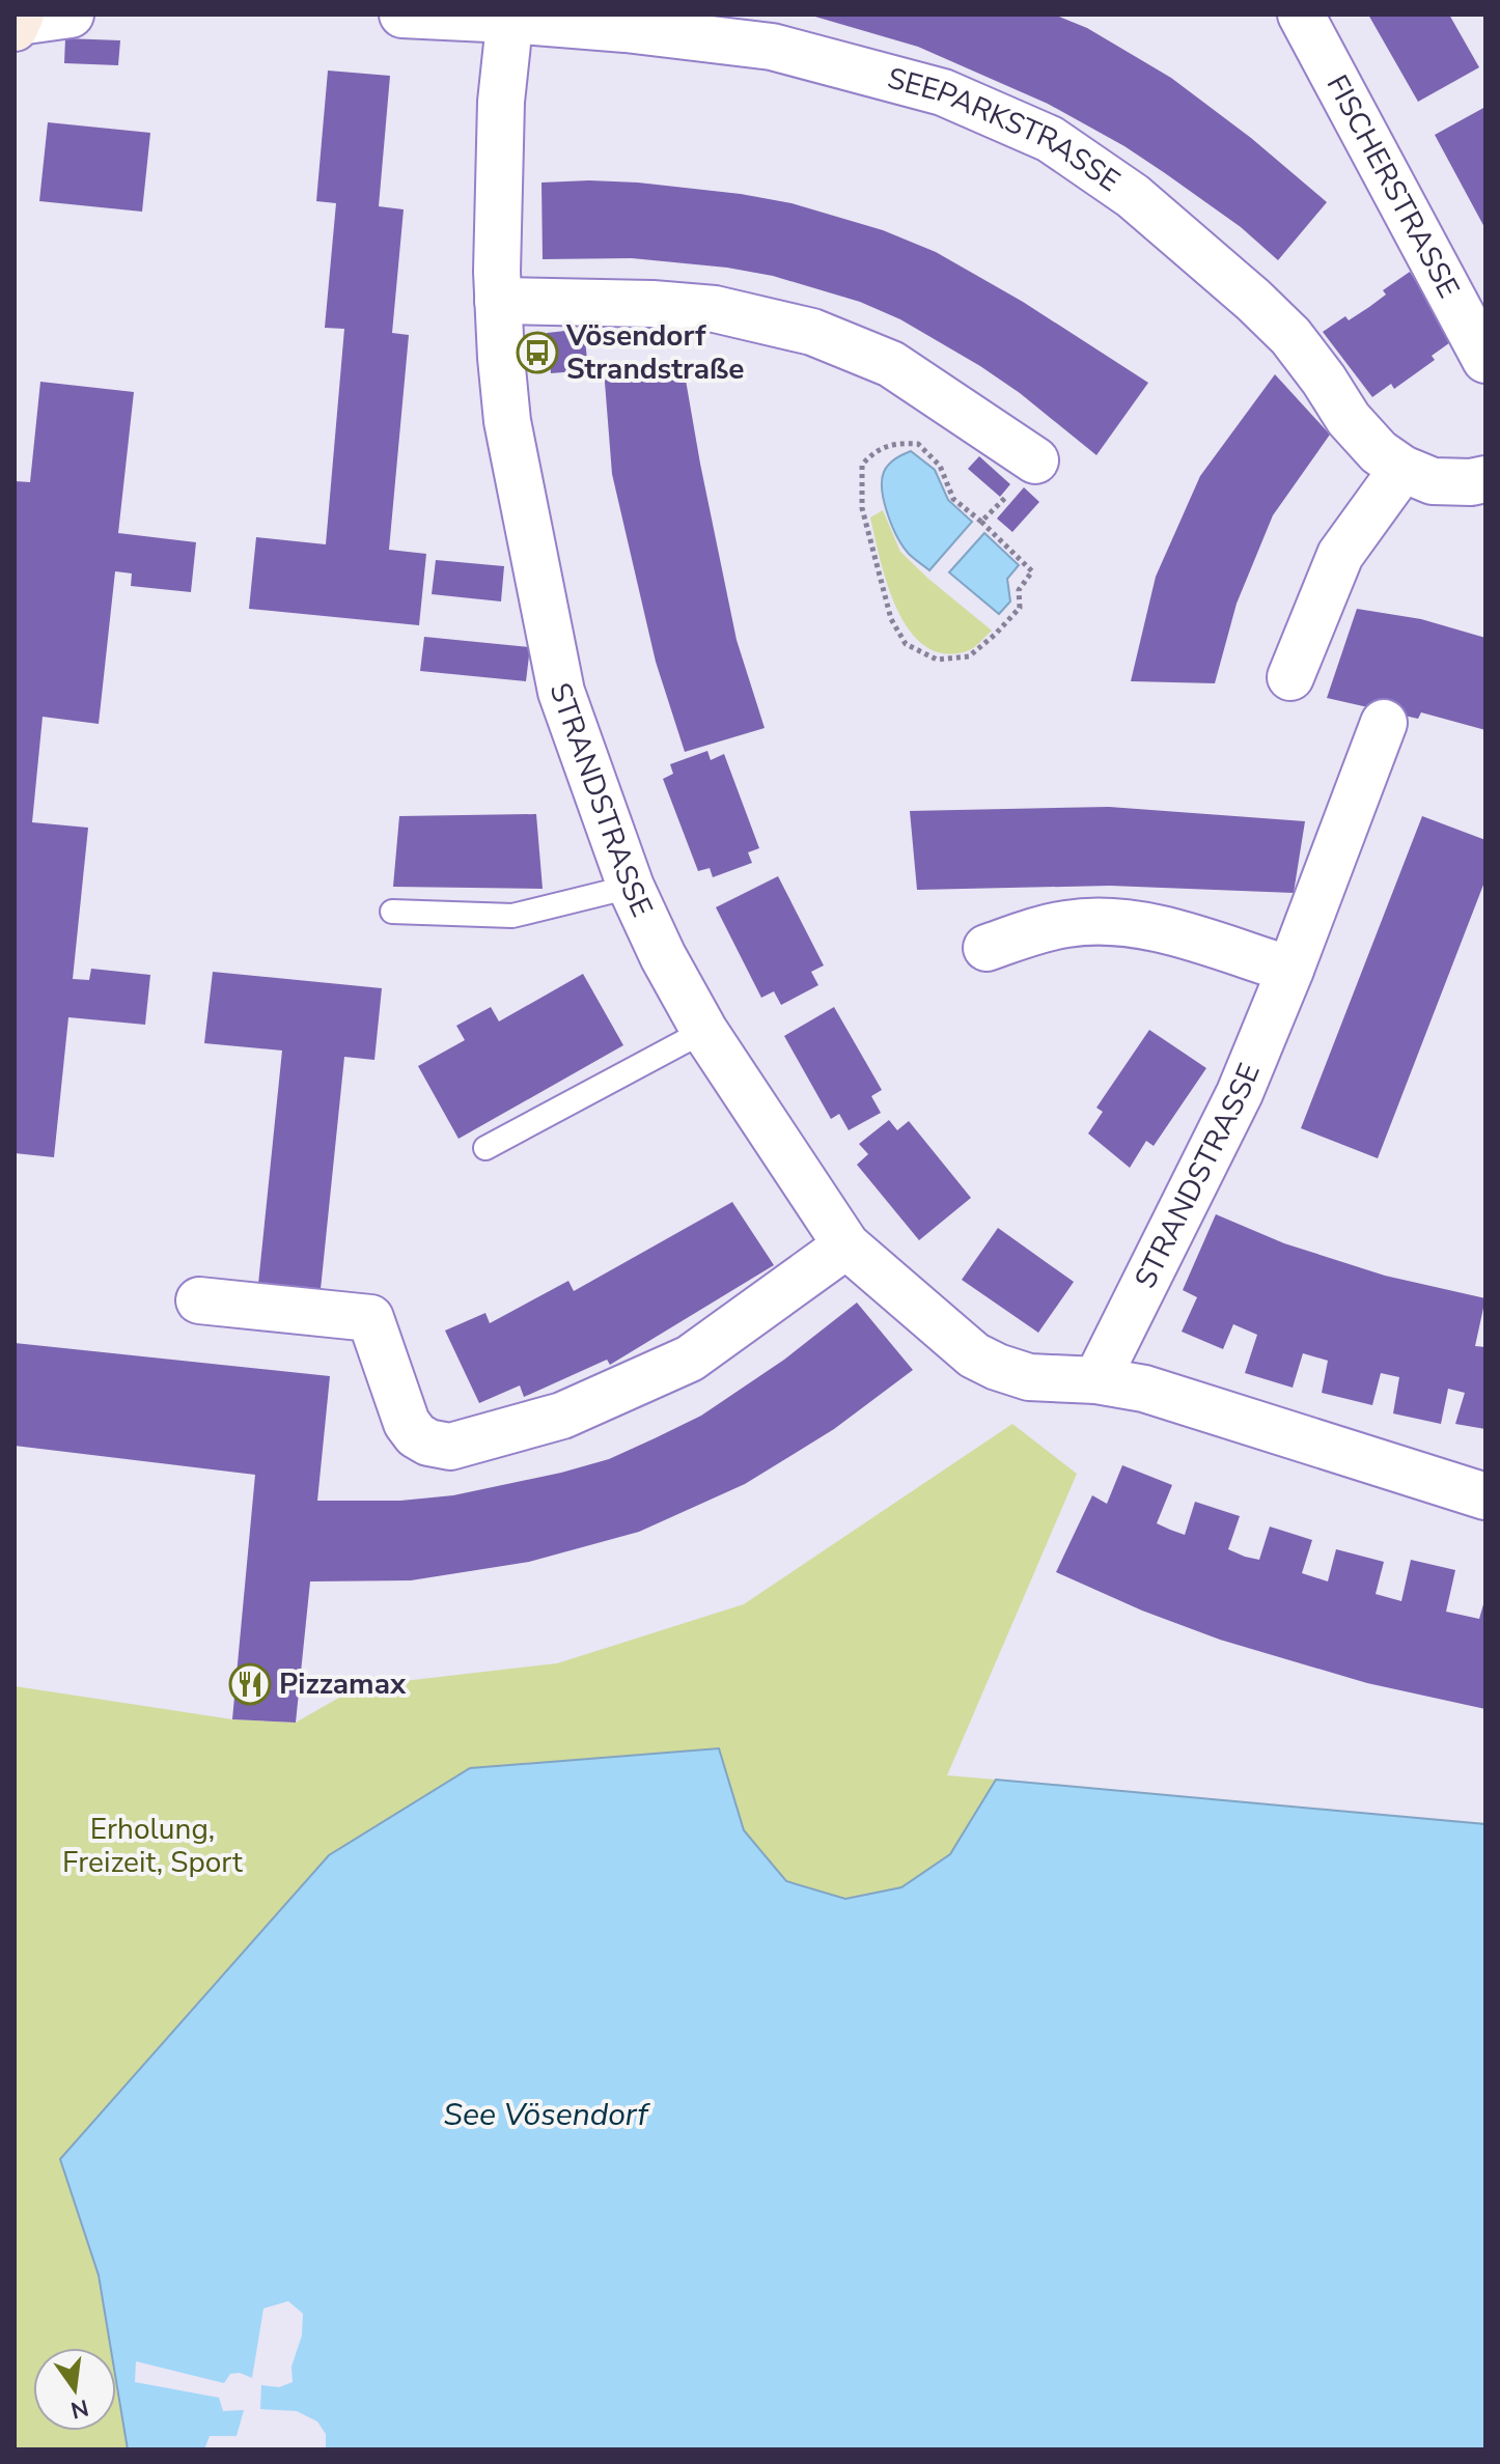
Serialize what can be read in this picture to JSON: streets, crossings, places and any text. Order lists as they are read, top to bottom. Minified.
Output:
{"streets":{"street":["SEEPARKSTRASSE","FISCHERSTRASSE","STRANDSTRASSE"]},"crossings":[["SEEPARKSTRASSE","STRANDSTRASSE"]],"water":["See Vösendorf"],"parks":["Erholung, Freizeit, Sport"],"places":{"bus stop":["Vösendorf Strandstraße"],"restaurant":["Pizzamax"]},"north":"bottom"}
